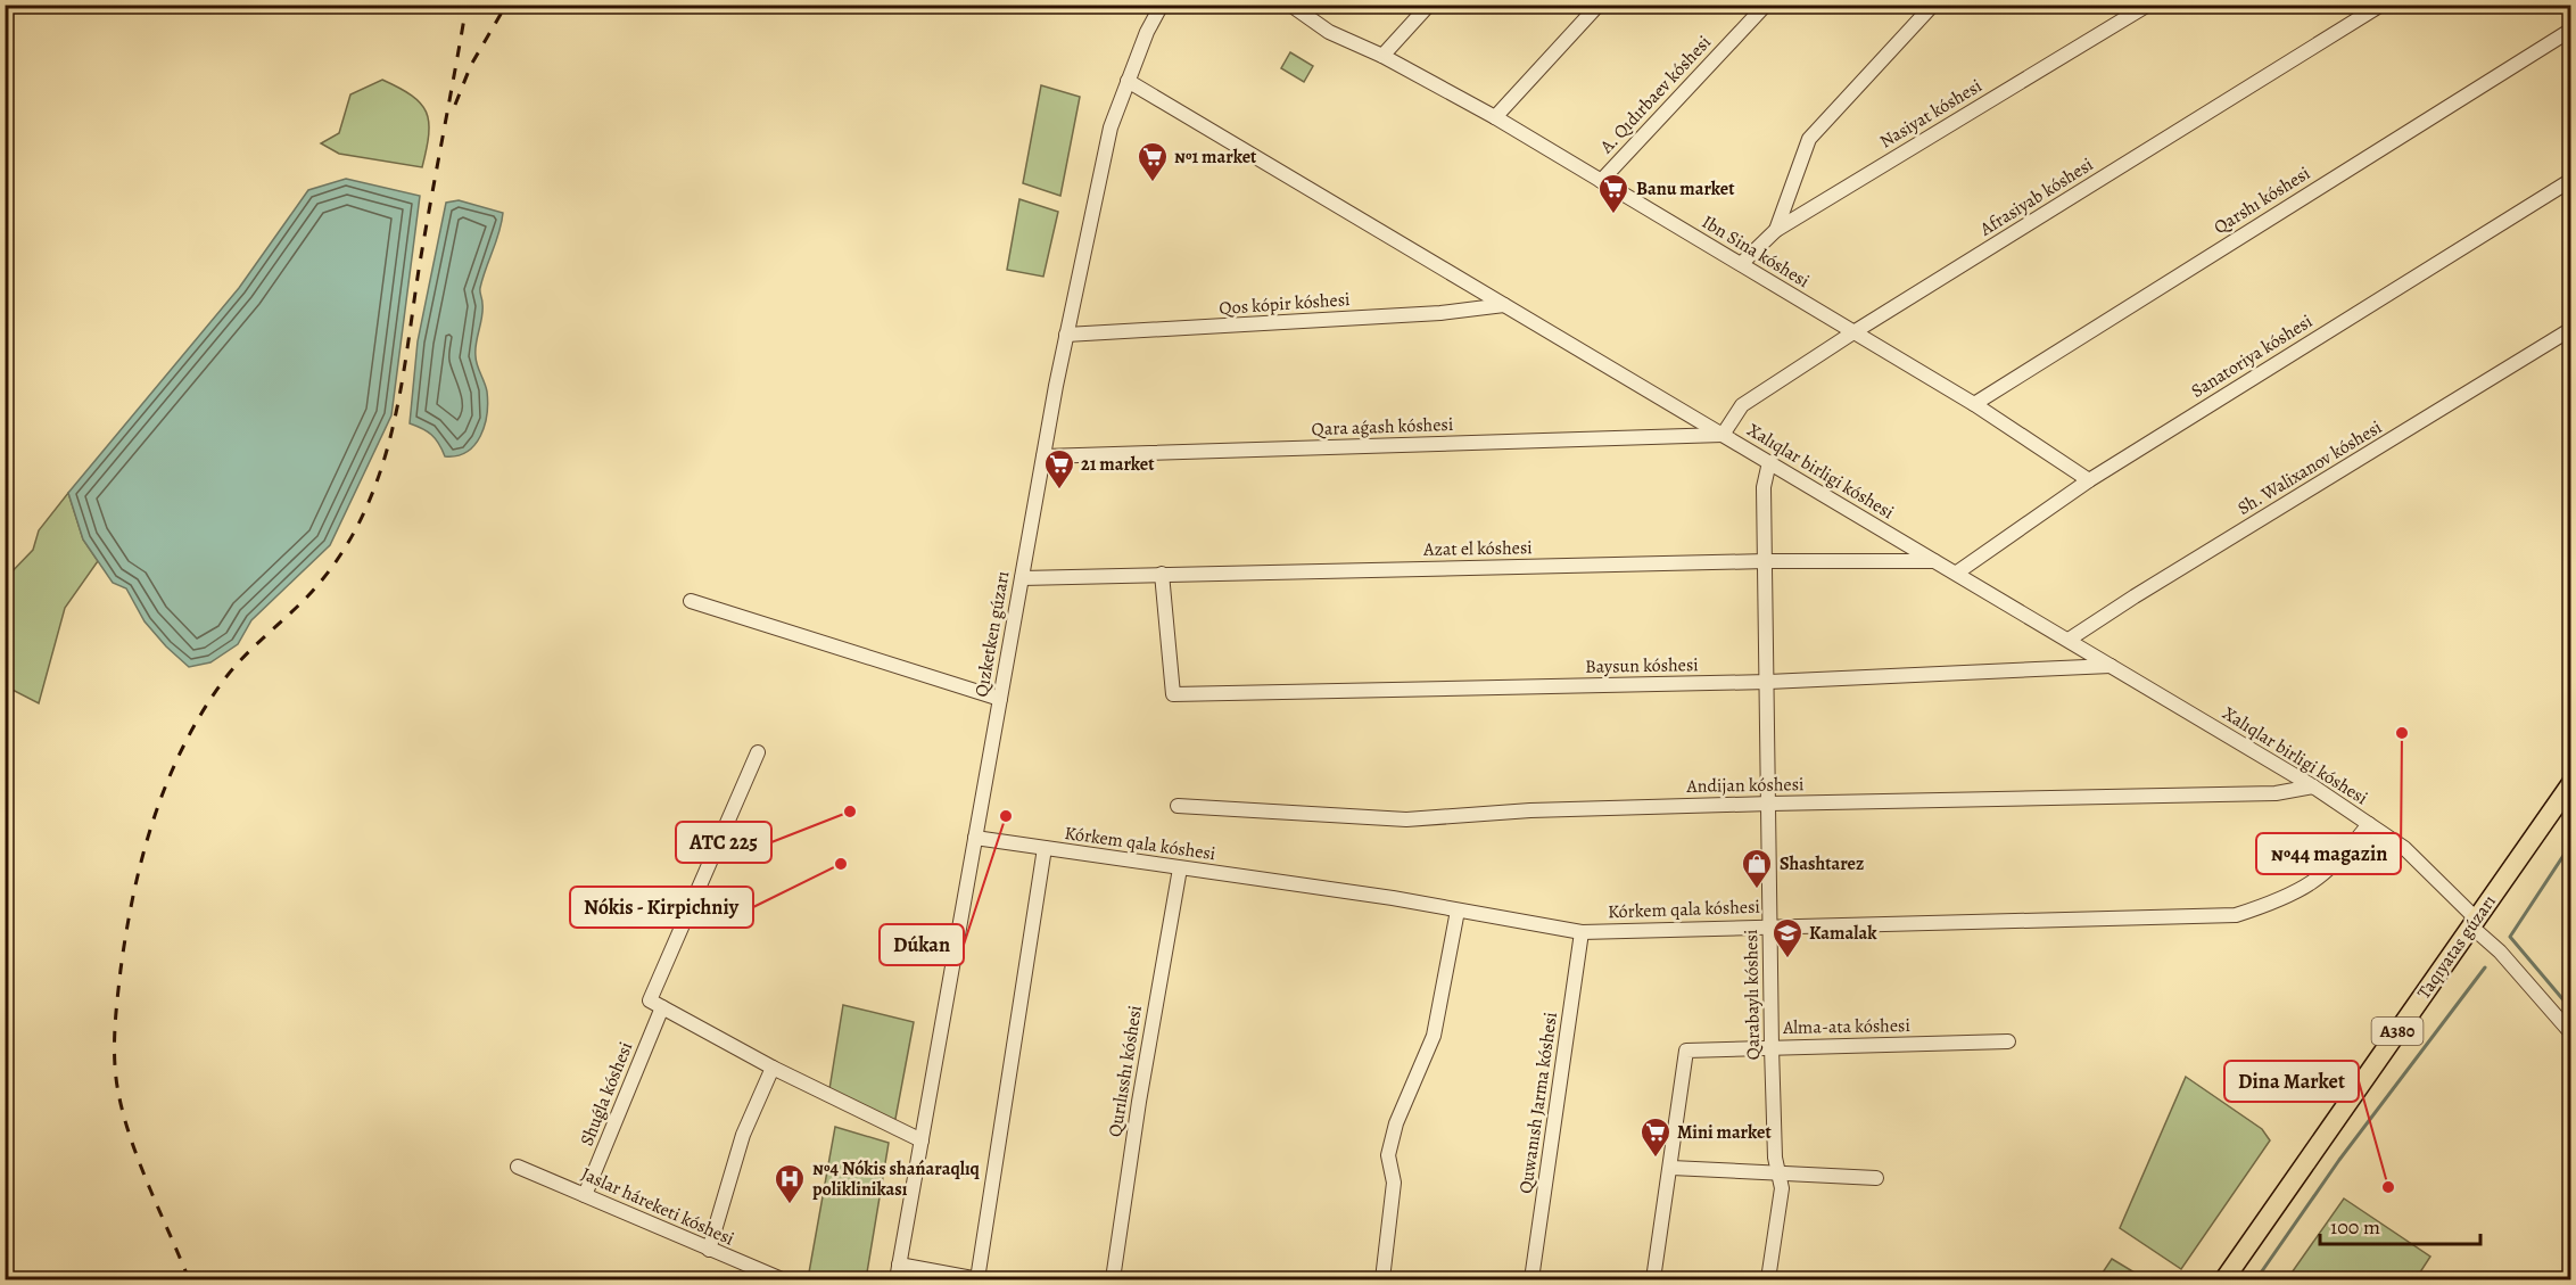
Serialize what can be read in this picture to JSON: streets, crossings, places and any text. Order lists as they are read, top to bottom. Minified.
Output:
{"streets":{"highway":["Taqıyatas gúzarı","A380"],"street":["A. Qıdırbaev kóshesi","Nasiyat kóshesi","Afrasiyab kóshesi","Qarshı kóshesi","Ibn Sina kóshesi","Qos kópir kóshesi","Sanatoriya kóshesi","Qara aǵash kóshesi","Sh. Walixanov kóshesi","Xalıqlar birligi kóshesi","Azat el kóshesi","Qızketken gúzarı","Baysun kóshesi","Andijan kóshesi","Kórkem qala kóshesi","Qarabaylı kóshesi","Alma-ata kóshesi","Qurılısshı kóshesi","Shuǵla kóshesi","Quwanısh Jarma kóshesi","Jaslar háreketi kóshesi"]},"crossings":[["A. Qıdırbaev kóshesi","Ibn Sina kóshesi"],["Nasiyat kóshesi","Ibn Sina kóshesi"],["Afrasiyab kóshesi","Ibn Sina kóshesi"],["Afrasiyab kóshesi","Qara aǵash kóshesi"],["Afrasiyab kóshesi","Xalıqlar birligi kóshesi"],["Qarshı kóshesi","Ibn Sina kóshesi"],["Ibn Sina kóshesi","Sanatoriya kóshesi"],["Qos kópir kóshesi","Xalıqlar birligi kóshesi"],["Qos kópir kóshesi","Qızketken gúzarı"],["Sanatoriya kóshesi","Xalıqlar birligi kóshesi"],["Qara aǵash kóshesi","Xalıqlar birligi kóshesi"],["Qara aǵash kóshesi","Qızketken gúzarı"],["Sh. Walixanov kóshesi","Xalıqlar birligi kóshesi"],["Xalıqlar birligi kóshesi","Azat el kóshesi"],["Xalıqlar birligi kóshesi","Qızketken gúzarı"],["Xalıqlar birligi kóshesi","Baysun kóshesi"],["Xalıqlar birligi kóshesi","Andijan kóshesi"],["Xalıqlar birligi kóshesi","Kórkem qala kóshesi"],["Xalıqlar birligi kóshesi","Taqıyatas gúzarı"],["Xalıqlar birligi kóshesi","Qarabaylı kóshesi"],["Azat el kóshesi","Qızketken gúzarı"],["Azat el kóshesi","Baysun kóshesi"],["Azat el kóshesi","Qarabaylı kóshesi"],["Qızketken gúzarı","Kórkem qala kóshesi"],["Baysun kóshesi","Qarabaylı kóshesi"],["Andijan kóshesi","Qarabaylı kóshesi"],["Kórkem qala kóshesi","Qarabaylı kóshesi"],["Kórkem qala kóshesi","Qurılısshı kóshesi"],["Kórkem qala kóshesi","Quwanısh Jarma kóshesi"],["Qarabaylı kóshesi","Alma-ata kóshesi"],["Shuǵla kóshesi","Jaslar háreketi kóshesi"]],"places":{"supermarket":["№1 market","Banu market","21 market","Mini market"],"other":["№44 magazin","АТС 225","Dúkan","Nókis - Kirpichniy","Dina Market"],"shop":["Shashtarez"],"school or university":["Kamalak"],"hospital":["№4 Nókis shańaraqlıq poliklinikası"]},"scale_bar":"100 m"}
